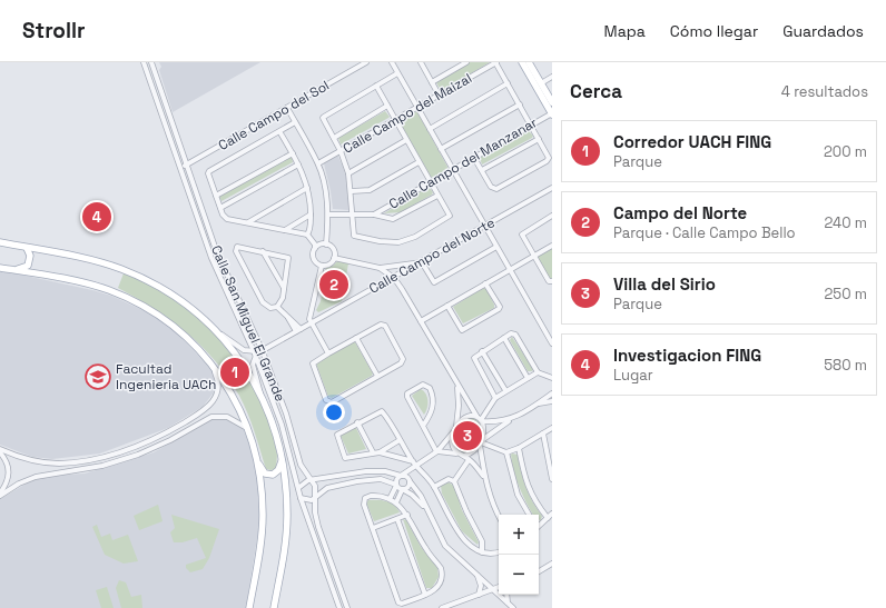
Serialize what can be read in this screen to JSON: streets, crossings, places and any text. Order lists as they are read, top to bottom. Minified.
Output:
{"streets":{"street":["Calle Campo del Maizal","Calle Campo del Sol","Calle Campo del Manzanar","Calle Campo del Norte","Calle San Miguel El Grande"]},"crossings":[["Calle Campo del Sol","Calle San Miguel El Grande"],["Calle Campo del Norte","Calle San Miguel El Grande"]],"places":{"school or university":["Facultad Ingenieria UACh"]},"page":{"header":"Strollr","nav":["Mapa","Cómo llegar","Guardados"],"heading":["Cerca","4 resultados"],"list":[{"mark":"1","name":"Corredor UACH FING","note":"Parque","value":"200 m"},{"mark":"2","name":"Campo del Norte","note":"Parque · Calle Campo Bello","value":"240 m"},{"mark":"3","name":"Villa del Sirio","note":"Parque","value":"250 m"},{"mark":"4","name":"Investigacion FING","note":"Lugar","value":"580 m"}],"pins":["4","2","1","3"],"map_buttons":["+","−"]}}
